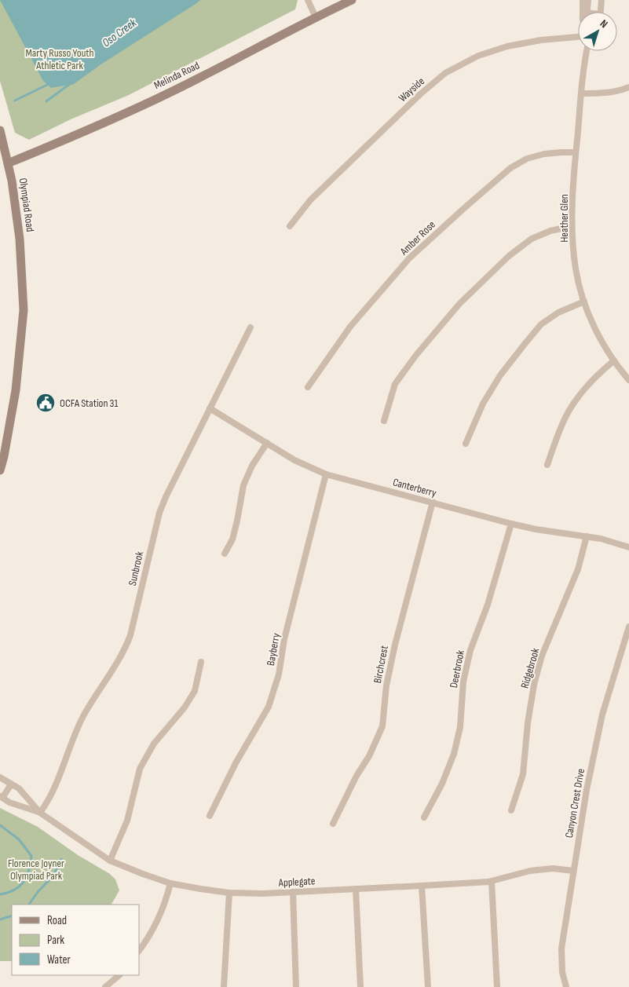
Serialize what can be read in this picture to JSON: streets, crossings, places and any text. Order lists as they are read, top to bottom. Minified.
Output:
{"streets":{"main road":["Melinda Road","Olympiad Road"],"street":["Wayside","Heather Glen","Amber Rose","Canterberry","Sunbrook","Bayberry","Birchcrest","Ridgebrook","Deerbrook","Canyon Crest Drive","Applegate"]},"crossings":[["Melinda Road","Olympiad Road"],["Heather Glen","Amber Rose"],["Canterberry","Sunbrook"],["Canterberry","Bayberry"],["Canterberry","Birchcrest"],["Canterberry","Ridgebrook"],["Canterberry","Deerbrook"],["Sunbrook","Applegate"],["Canyon Crest Drive","Applegate"]],"water":["Oso Creek"],"parks":["Marty Russo Youth Athletic Park","Florence Joyner Olympiad Park"],"places":{"public building":["OCFA Station 31"]},"legend":["Road","Park","Water"],"north":"top right"}
